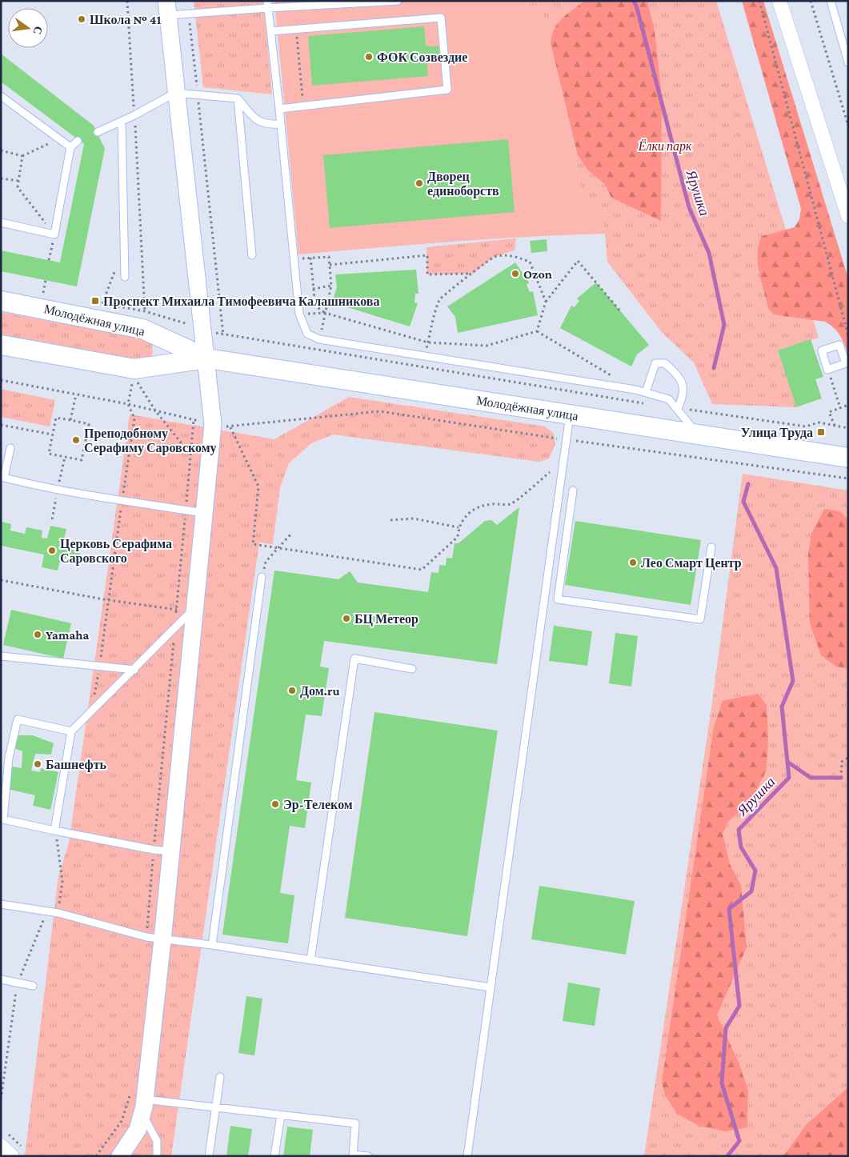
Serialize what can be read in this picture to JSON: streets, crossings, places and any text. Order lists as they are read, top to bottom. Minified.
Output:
{"streets":{"main road":["Молодёжная улица"]},"water":["Ярушка"],"parks":["Ёлки парк"],"places":{"other":["Школа № 41","ФОК Созвездие","Дворец единоборств","Ozon","Преподобному Серафиму Саровскому","Церковь Серафима Саровского","Лео Смарт Центр","БЦ Метеор","Yamaha","Дом.ru","Башнефть","Эр-Телеком"],"transit":["Проспект Михаила Тимофеевича Калашникова","Улица Труда"]},"north":"right"}
